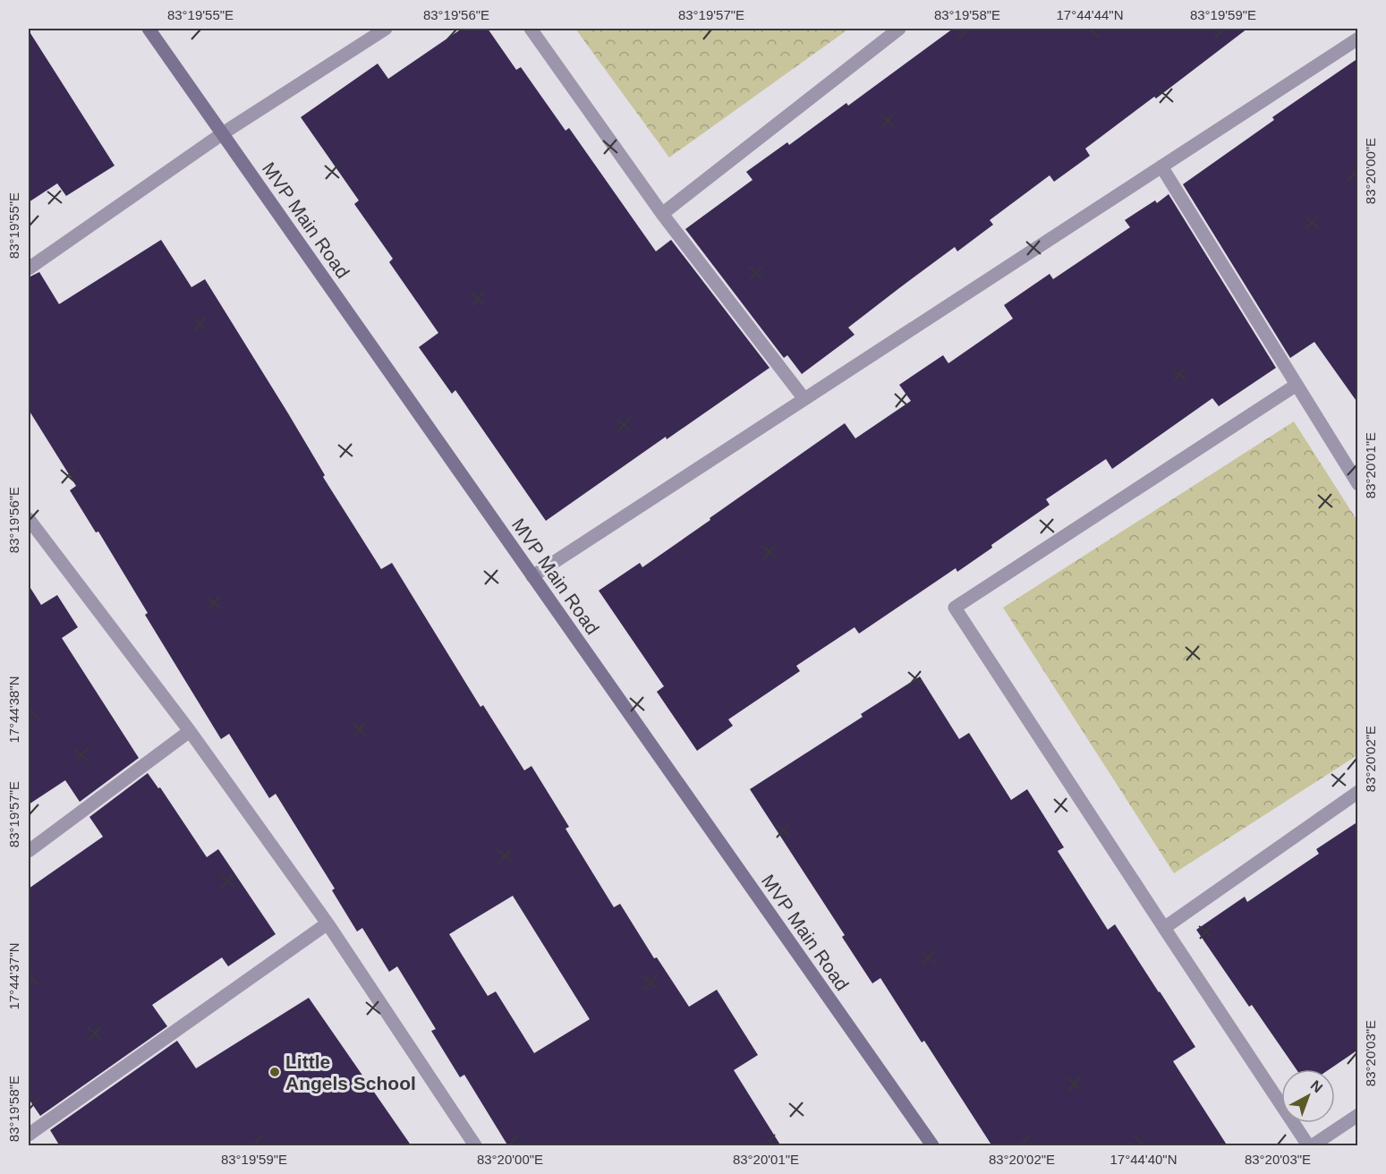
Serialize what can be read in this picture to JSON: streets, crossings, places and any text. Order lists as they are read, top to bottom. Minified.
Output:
{"streets":{"street":["MVP Main Road"]},"places":["Little Angels School"],"north":"top right","coordinates":["83°19'55\"E","83°19'56\"E","83°19'57\"E","83°19'58\"E","17°44'44\"N","83°19'59\"E","83°20'00\"E","83°20'01\"E","17°44'38\"N","83°20'02\"E","17°44'37\"N","83°20'03\"E","17°44'40\"N"]}
